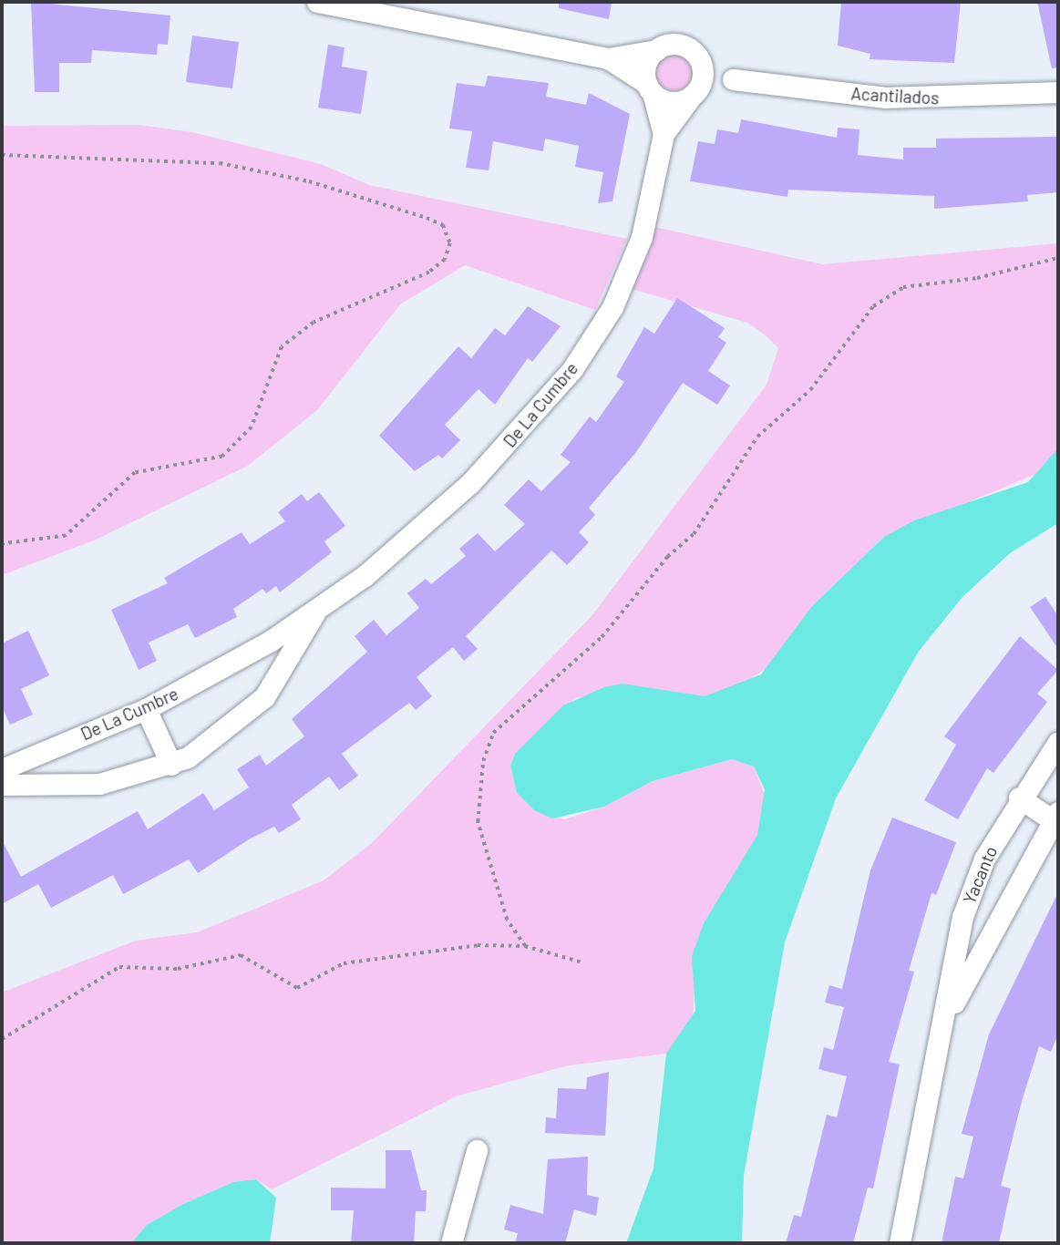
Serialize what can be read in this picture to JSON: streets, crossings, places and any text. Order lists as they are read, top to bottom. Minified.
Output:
{"streets":{"street":["Acantilados","De La Cumbre","Yacanto"]}}
